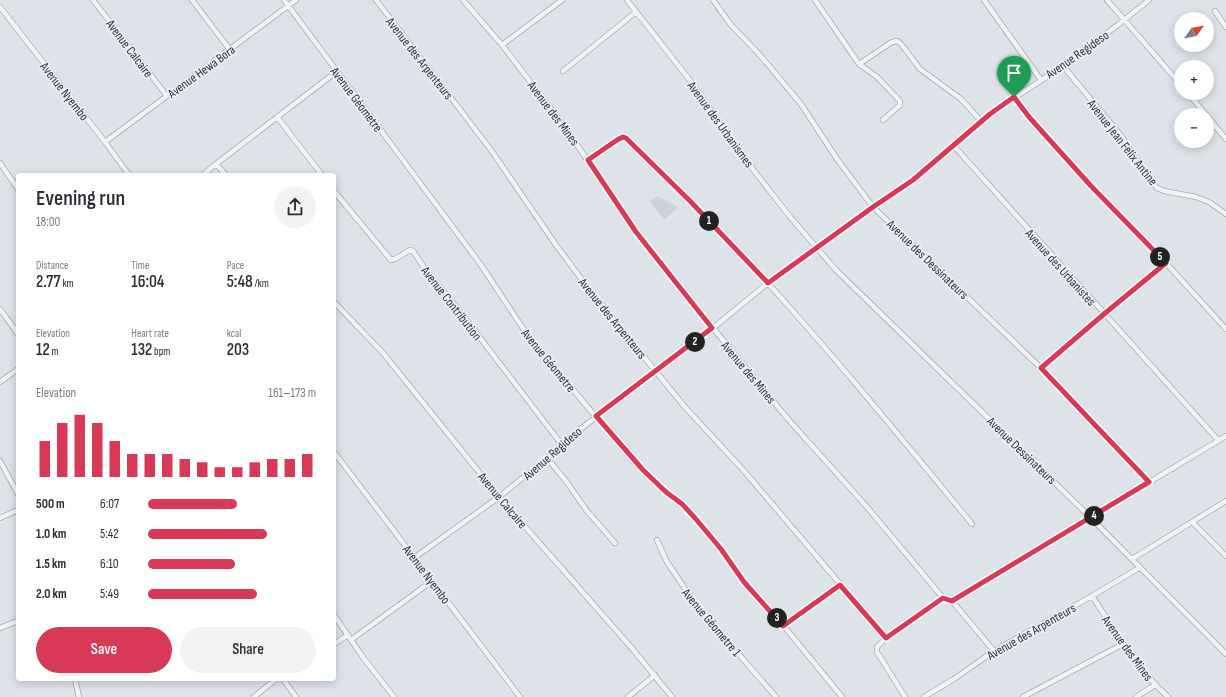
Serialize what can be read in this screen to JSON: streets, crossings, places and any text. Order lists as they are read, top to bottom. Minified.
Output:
{"streets":{"street":["Avenue Calcaire","Avenue Regideso","Avenue des Arpenteurs","Avenue Hewa Bora","Avenue Nyembo","Avenue Géometre","Avenue des Mines","Avenue des Urbanismes","Avenue Jean Felix Antine","Avenue des Dessinateurs","Avenue des Urbanistes","Avenue Contribution","Avenue Dessinateurs","Avenue Géometre 1"]},"crossings":[["Avenue Calcaire","Avenue Regideso"],["Avenue Calcaire","Avenue Hewa Bora"],["Avenue Regideso","Avenue des Arpenteurs"],["Avenue Regideso","Avenue Nyembo"],["Avenue Regideso","Avenue Géometre"],["Avenue Regideso","Avenue des Mines"],["Avenue Regideso","Avenue des Urbanismes"],["Avenue Regideso","Avenue Jean Felix Antine"],["Avenue Regideso","Avenue des Dessinateurs"],["Avenue Regideso","Avenue des Urbanistes"],["Avenue Regideso","Avenue Contribution"],["Avenue Regideso","Avenue Dessinateurs"],["Avenue des Arpenteurs","Avenue des Mines"],["Avenue des Arpenteurs","Avenue Dessinateurs"],["Avenue Hewa Bora","Avenue Nyembo"],["Avenue Hewa Bora","Avenue Géometre"],["Avenue des Urbanismes","Avenue Dessinateurs"]],"north":"top right","page":{"map_buttons":["+","−"],"heading":["Evening run","18:00"],"pins":["1","5","2","4","3"],"stats":[["Distance","2.77 km"],["Time","16:04"],["Pace","5:48 /km"],["Elevation","12 m"],["Heart rate","132 bpm"],["kcal","203"]],"chart":["Elevation","161–173 m"],"list":[{"name":"500 m","note":"6:07"},{"name":"1.0 km","note":"5:42"},{"name":"1.5 km","note":"6:10"},{"name":"2.0 km","note":"5:49"}],"buttons":["Save","Share"]}}
